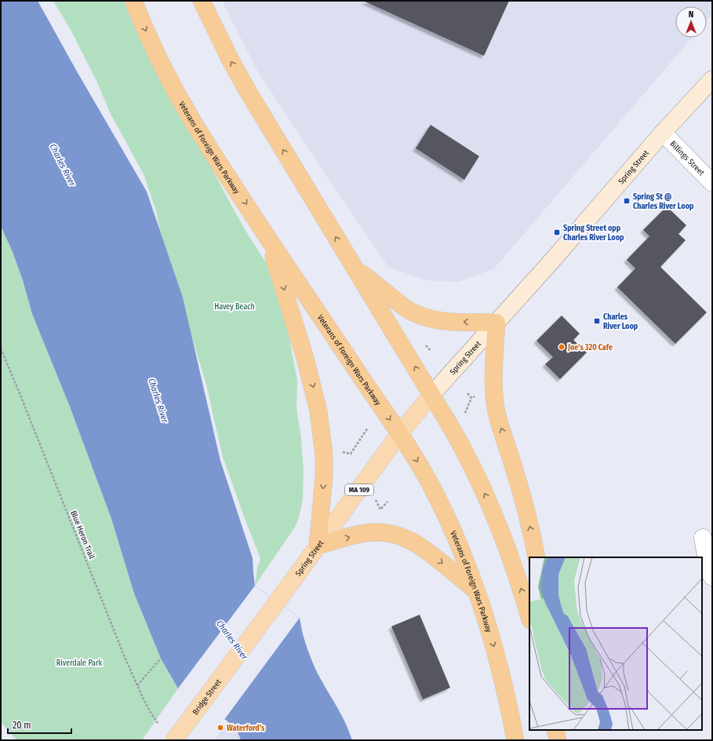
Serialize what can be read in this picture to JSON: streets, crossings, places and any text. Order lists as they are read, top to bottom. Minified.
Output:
{"streets":{"highway":["Veterans of Foreign Wars Parkway"],"main road":["Spring Street","MA 109","Bridge Street"],"street":["Billings Street"],"path":["Blue Heron Trail"]},"crossings":[["Veterans of Foreign Wars Parkway","Spring Street"],["Billings Street","Spring Street"],["Spring Street","Bridge Street"]],"water":["Charles River"],"parks":["Havey Beach","Riverdale Park"],"places":{"transit":["Spring St @ Charles River Loop","Spring Street opp Charles River Loop","Charles River Loop"],"other":["Joe’s 320 Cafe","Waterford's"]},"scale_bar":"20 m","north":"top"}
